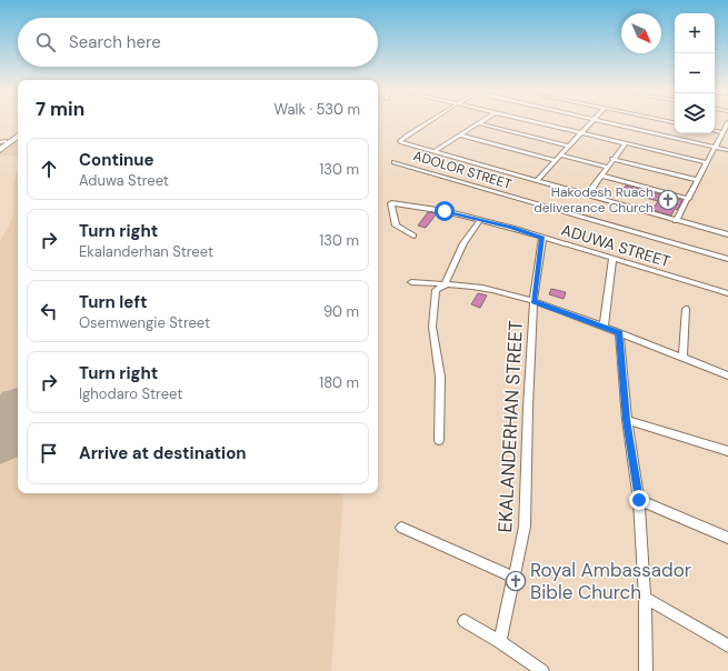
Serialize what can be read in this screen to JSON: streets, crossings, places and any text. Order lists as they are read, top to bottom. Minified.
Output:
{"streets":{"street":["ADOLOR STREET","ADUWA STREET","EKALANDERHAN STREET"]},"crossings":[["ADUWA STREET","EKALANDERHAN STREET"]],"places":{"church":["Hakodesh Ruach deliverance Church","Royal Ambassador Bible Church"]},"north":"bottom right","page":{"map_buttons":["+","−"],"search":"Search here","heading":["7 min","Walk · 530 m"],"list":[["Continue","Aduwa Street","130 m"],["Turn right","Ekalanderhan Street","130 m"],["Turn left","Osemwengie Street","90 m"],["Turn right","Ighodaro Street","180 m"],"Arrive at destination"]}}
